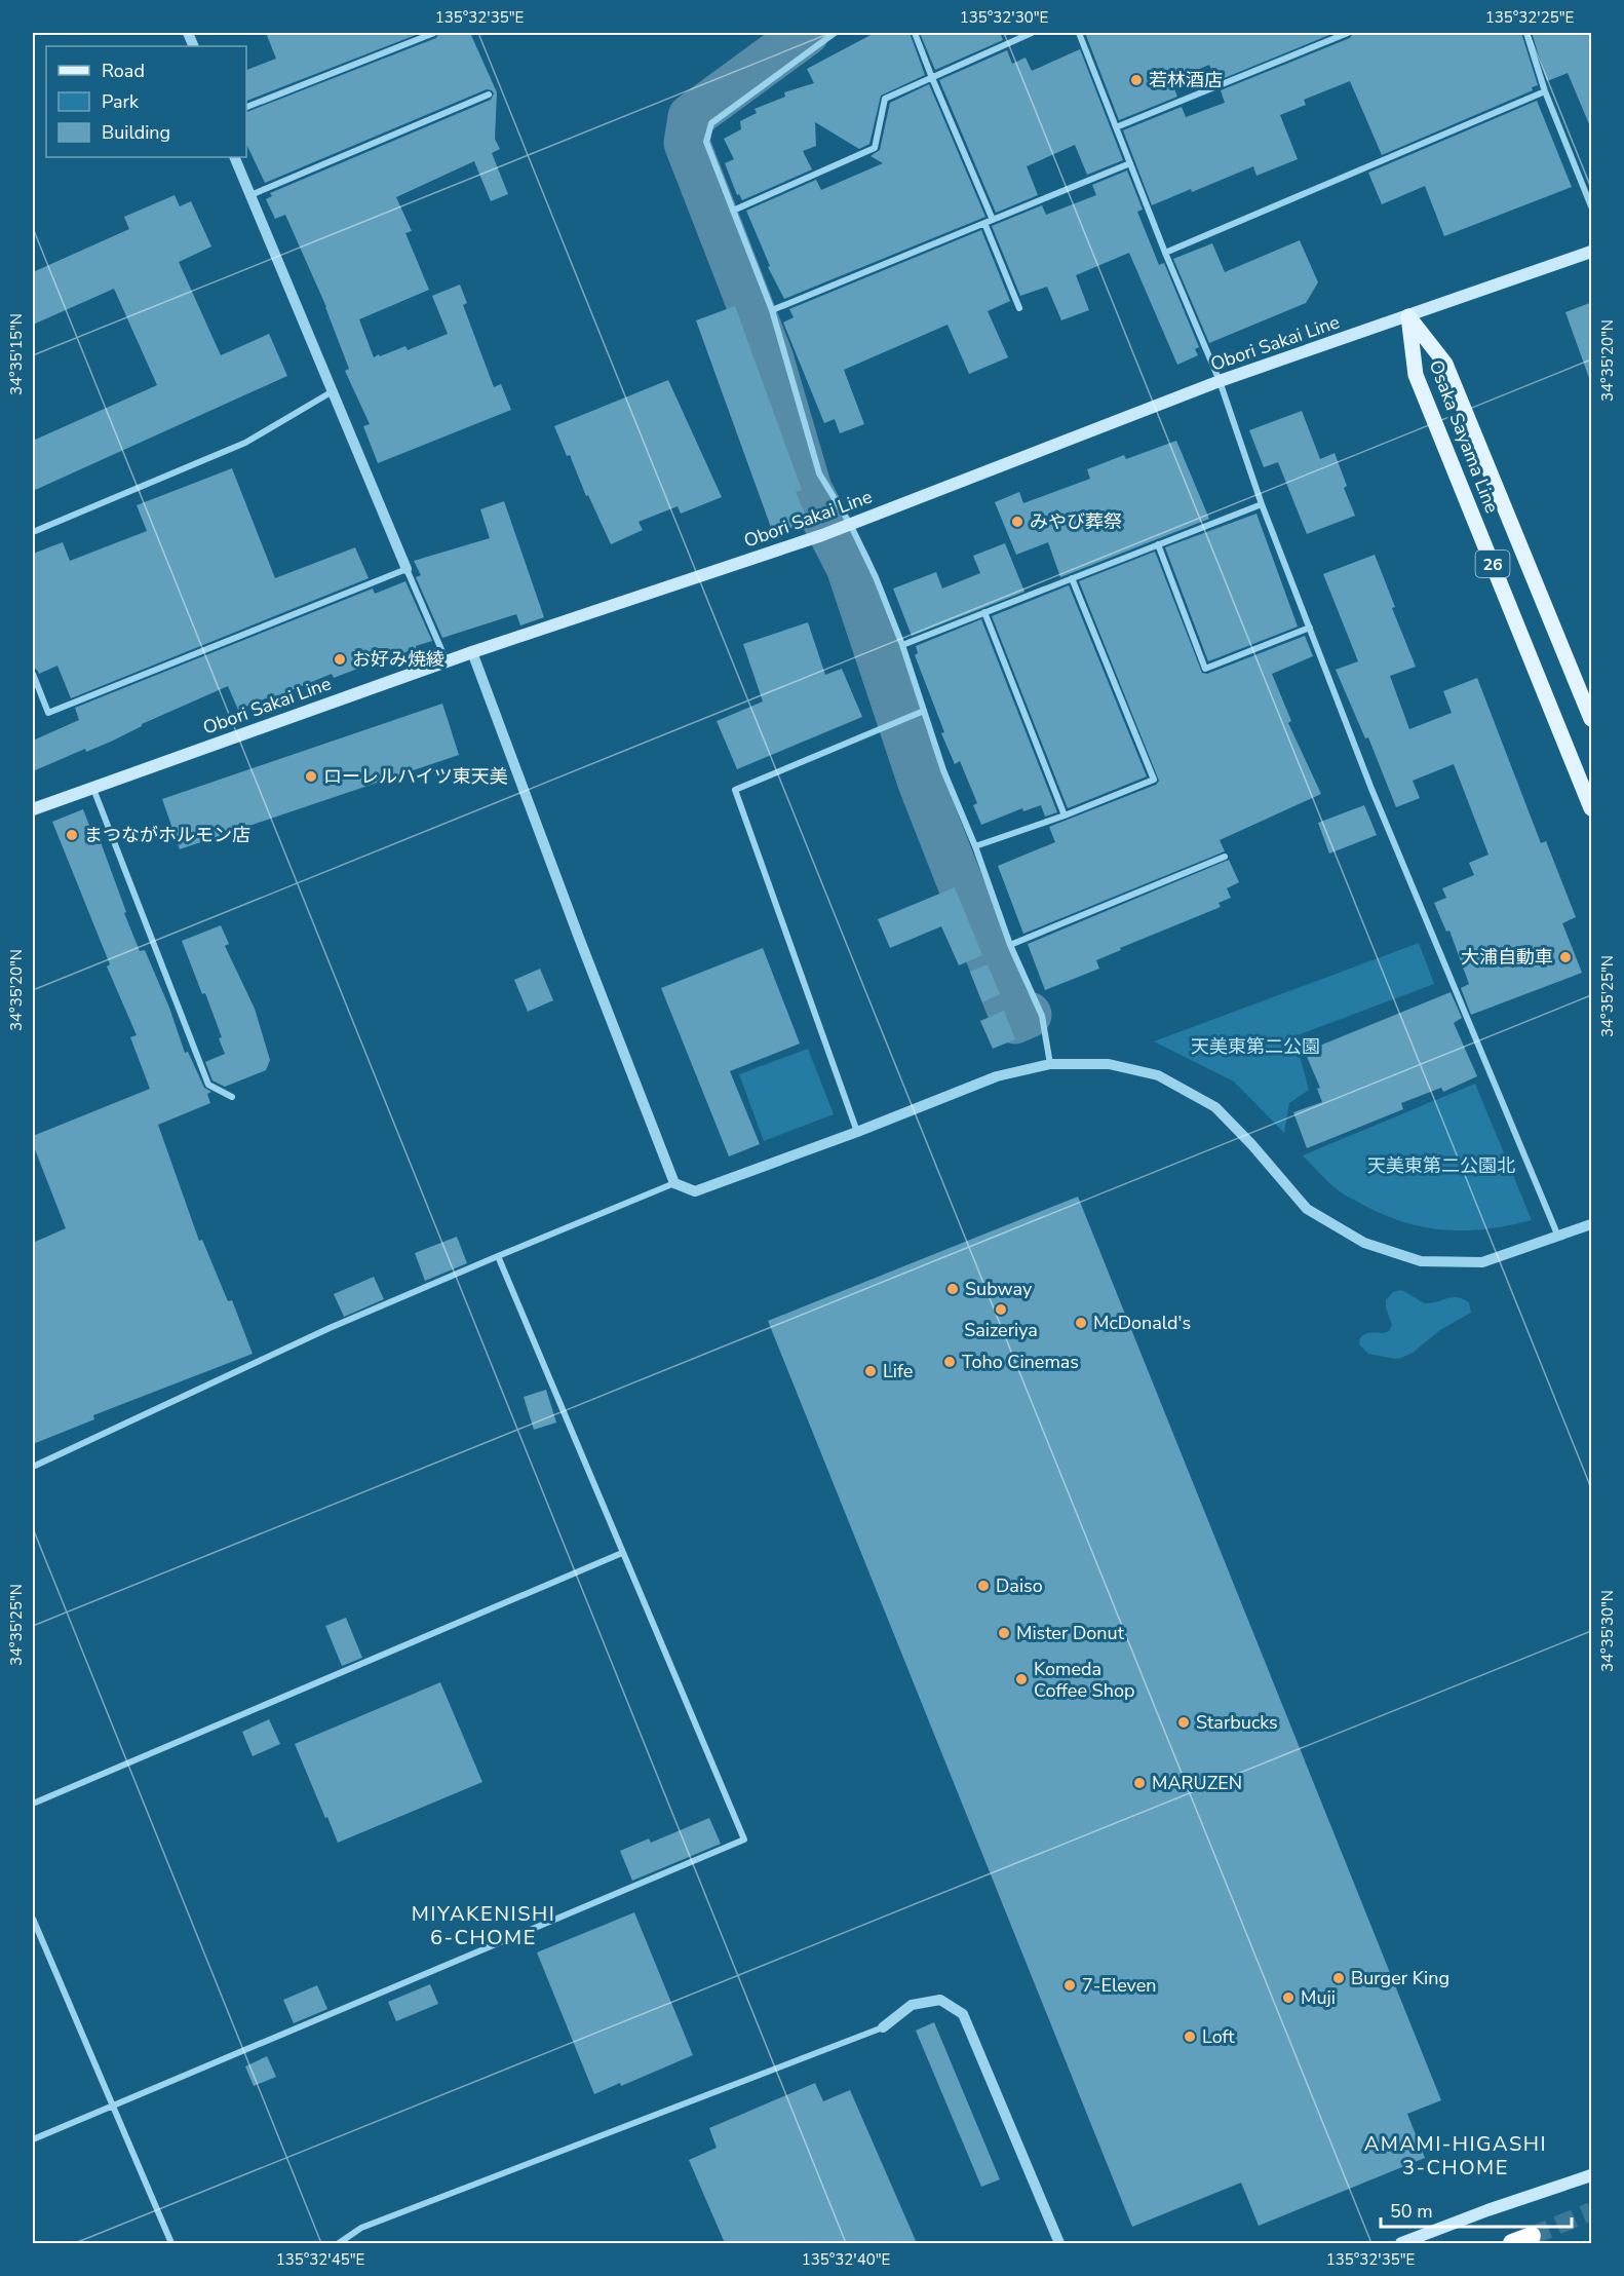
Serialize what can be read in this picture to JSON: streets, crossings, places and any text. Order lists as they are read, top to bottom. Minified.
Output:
{"streets":{"main road":["Obori Sakai Line","Osaka Sayama Line","26"]},"crossings":[["Obori Sakai Line","Osaka Sayama Line"]],"districts":["MIYAKENISHI 6-CHOME","AMAMI-HIGASHI 3-CHOME"],"parks":["天美東第二公園","天美東第二公園北"],"places":["若林酒店","みやび葬祭","お好み焼綾","ローレルハイツ東天美","まつながホルモン店","大浦自動車","Subway","Saizeriya","McDonald's","Toho Cinemas","Life","Daiso","Mister Donut","Komeda Coffee Shop","Starbucks","MARUZEN","Burger King","7-Eleven","Muji","Loft"],"legend":["Road","Park","Building"],"scale_bar":"50 m","coordinates":["135°32'35\"E","135°32'30\"E","135°32'25\"E","34°35'15\"N","34°35'20\"N","34°35'25\"N","34°35'30\"N","135°32'45\"E","135°32'40\"E"]}
